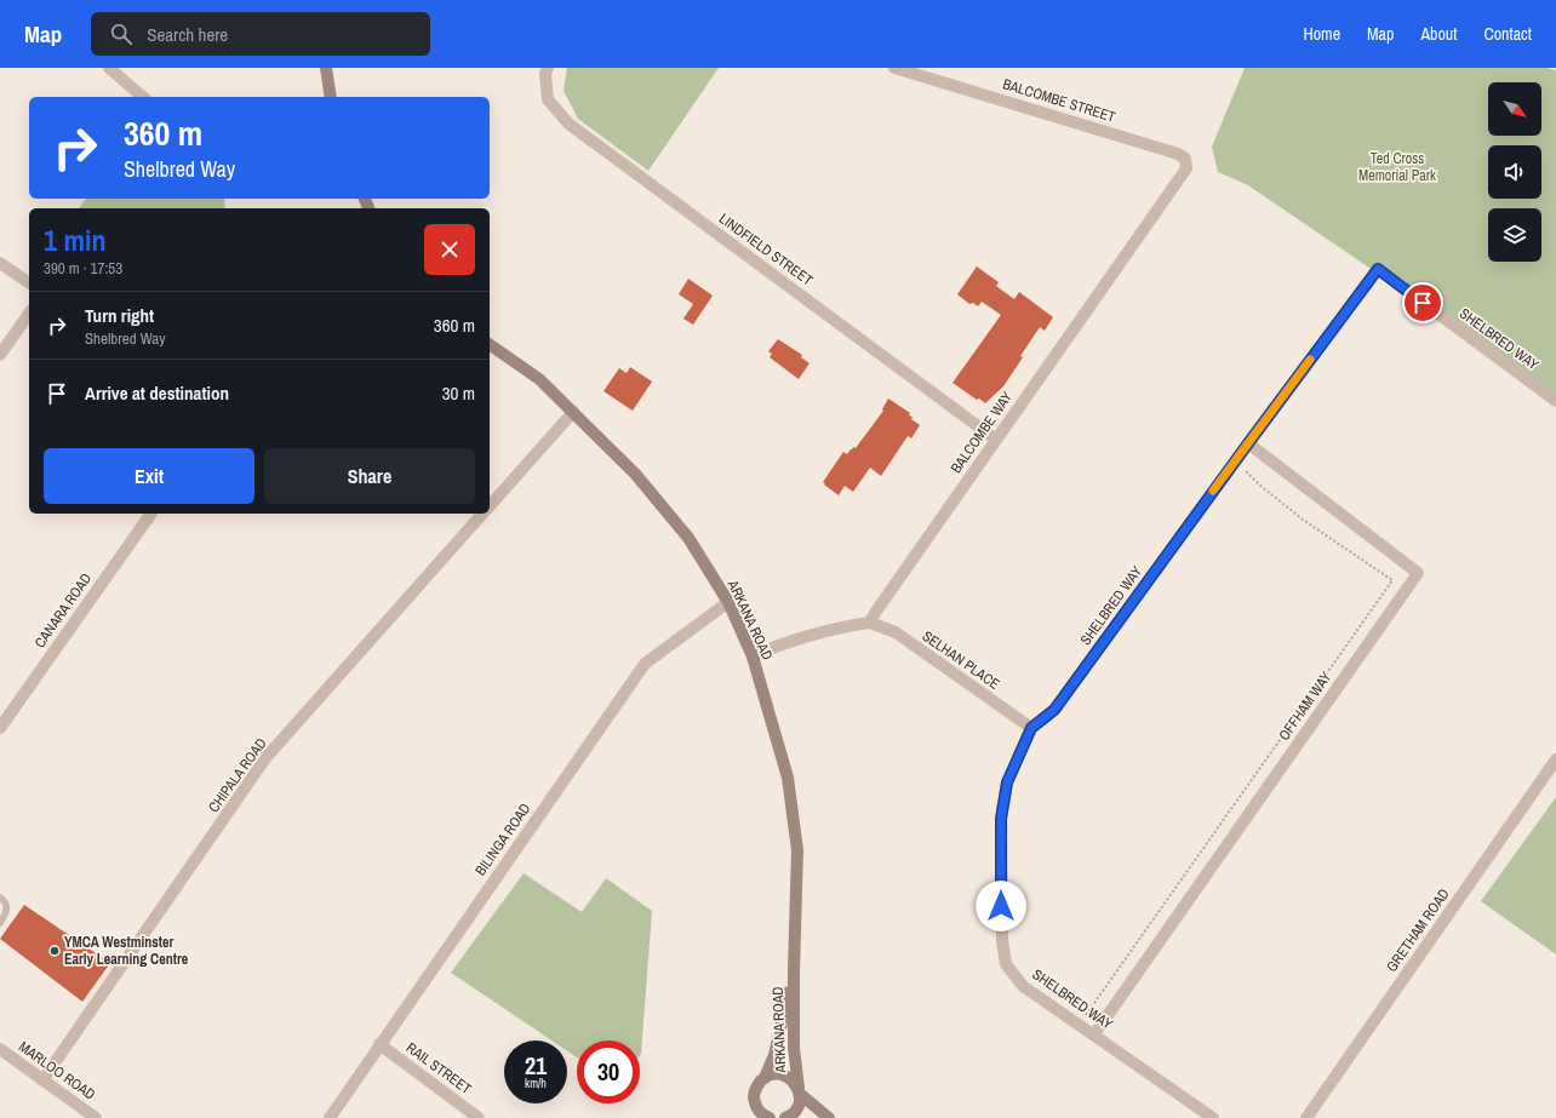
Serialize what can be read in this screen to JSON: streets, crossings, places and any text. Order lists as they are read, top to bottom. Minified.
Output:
{"streets":{"main road":["ARKANA ROAD"],"street":["BALCOMBE STREET","LINDFIELD STREET","SHELBRED WAY","BALCOMBE WAY","CANARA ROAD","SELHAN PLACE","OFFHAM WAY","CHIPALA ROAD","BILINGA ROAD","GRETHAM ROAD","RAIL STREET","MARLOO ROAD"]},"crossings":[["BALCOMBE STREET","BALCOMBE WAY"],["LINDFIELD STREET","BALCOMBE WAY"],["SHELBRED WAY","SELHAN PLACE"],["SHELBRED WAY","OFFHAM WAY"],["BALCOMBE WAY","SELHAN PLACE"],["ARKANA ROAD","CHIPALA ROAD"],["ARKANA ROAD","BILINGA ROAD"],["CHIPALA ROAD","MARLOO ROAD"],["BILINGA ROAD","RAIL STREET"]],"parks":["Ted Cross Memorial Park"],"places":["YMCA Westminster Early Learning Centre"],"north":"bottom right","page":{"header":"Map","search":"Search here","nav":["Home","Map","About","Contact"],"turn":["360 m","Shelbred Way"],"heading":["1 min","390 m · 17:53"],"list":[{"name":"Turn right","note":"Shelbred Way","value":"360 m"},{"name":"Arrive at destination","value":"30 m"}],"buttons":["Exit","Share"],"speed":"21 km/h","limit":"30"}}
